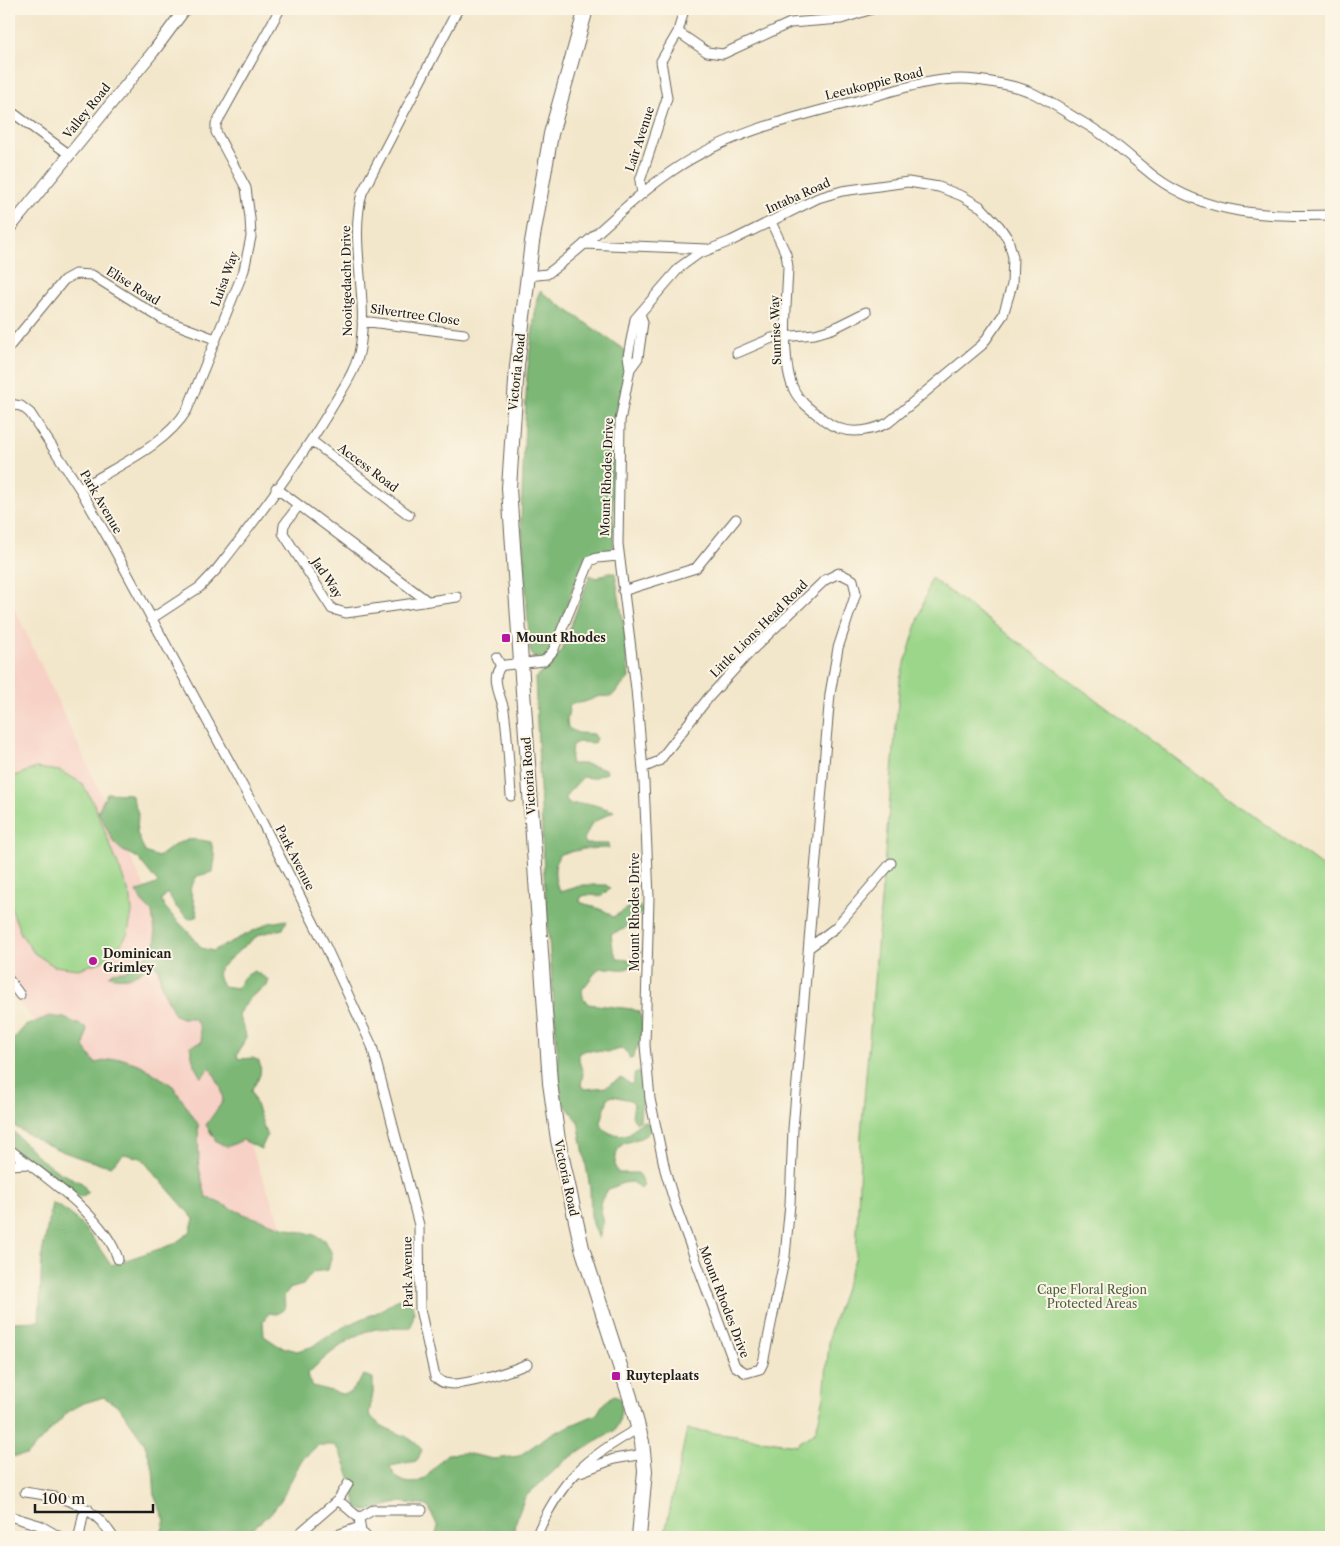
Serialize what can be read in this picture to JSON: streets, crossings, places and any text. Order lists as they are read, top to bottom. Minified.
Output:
{"streets":{"main road":["Victoria Road"],"street":["Leeukoppie Road","Valley Road","Lair Avenue","Intaba Road","Luisa Way","Nooitgedacht Drive","Elise Road","Silvertree Close","Sunrise Way","Access Road","Mount Rhodes Drive","Park Avenue","Jad Way","Little Lions Head Road"]},"crossings":[["Leeukoppie Road","Lair Avenue"],["Leeukoppie Road","Intaba Road"],["Leeukoppie Road","Victoria Road"],["Intaba Road","Sunrise Way"],["Intaba Road","Mount Rhodes Drive"],["Luisa Way","Elise Road"],["Luisa Way","Park Avenue"],["Nooitgedacht Drive","Silvertree Close"],["Nooitgedacht Drive","Access Road"],["Nooitgedacht Drive","Park Avenue"],["Mount Rhodes Drive","Little Lions Head Road"]],"parks":["Cape Floral Region Protected Areas"],"places":{"transit":["Mount Rhodes","Ruyteplaats"],"other":["Dominican Grimley"]},"scale_bar":"100 m"}
